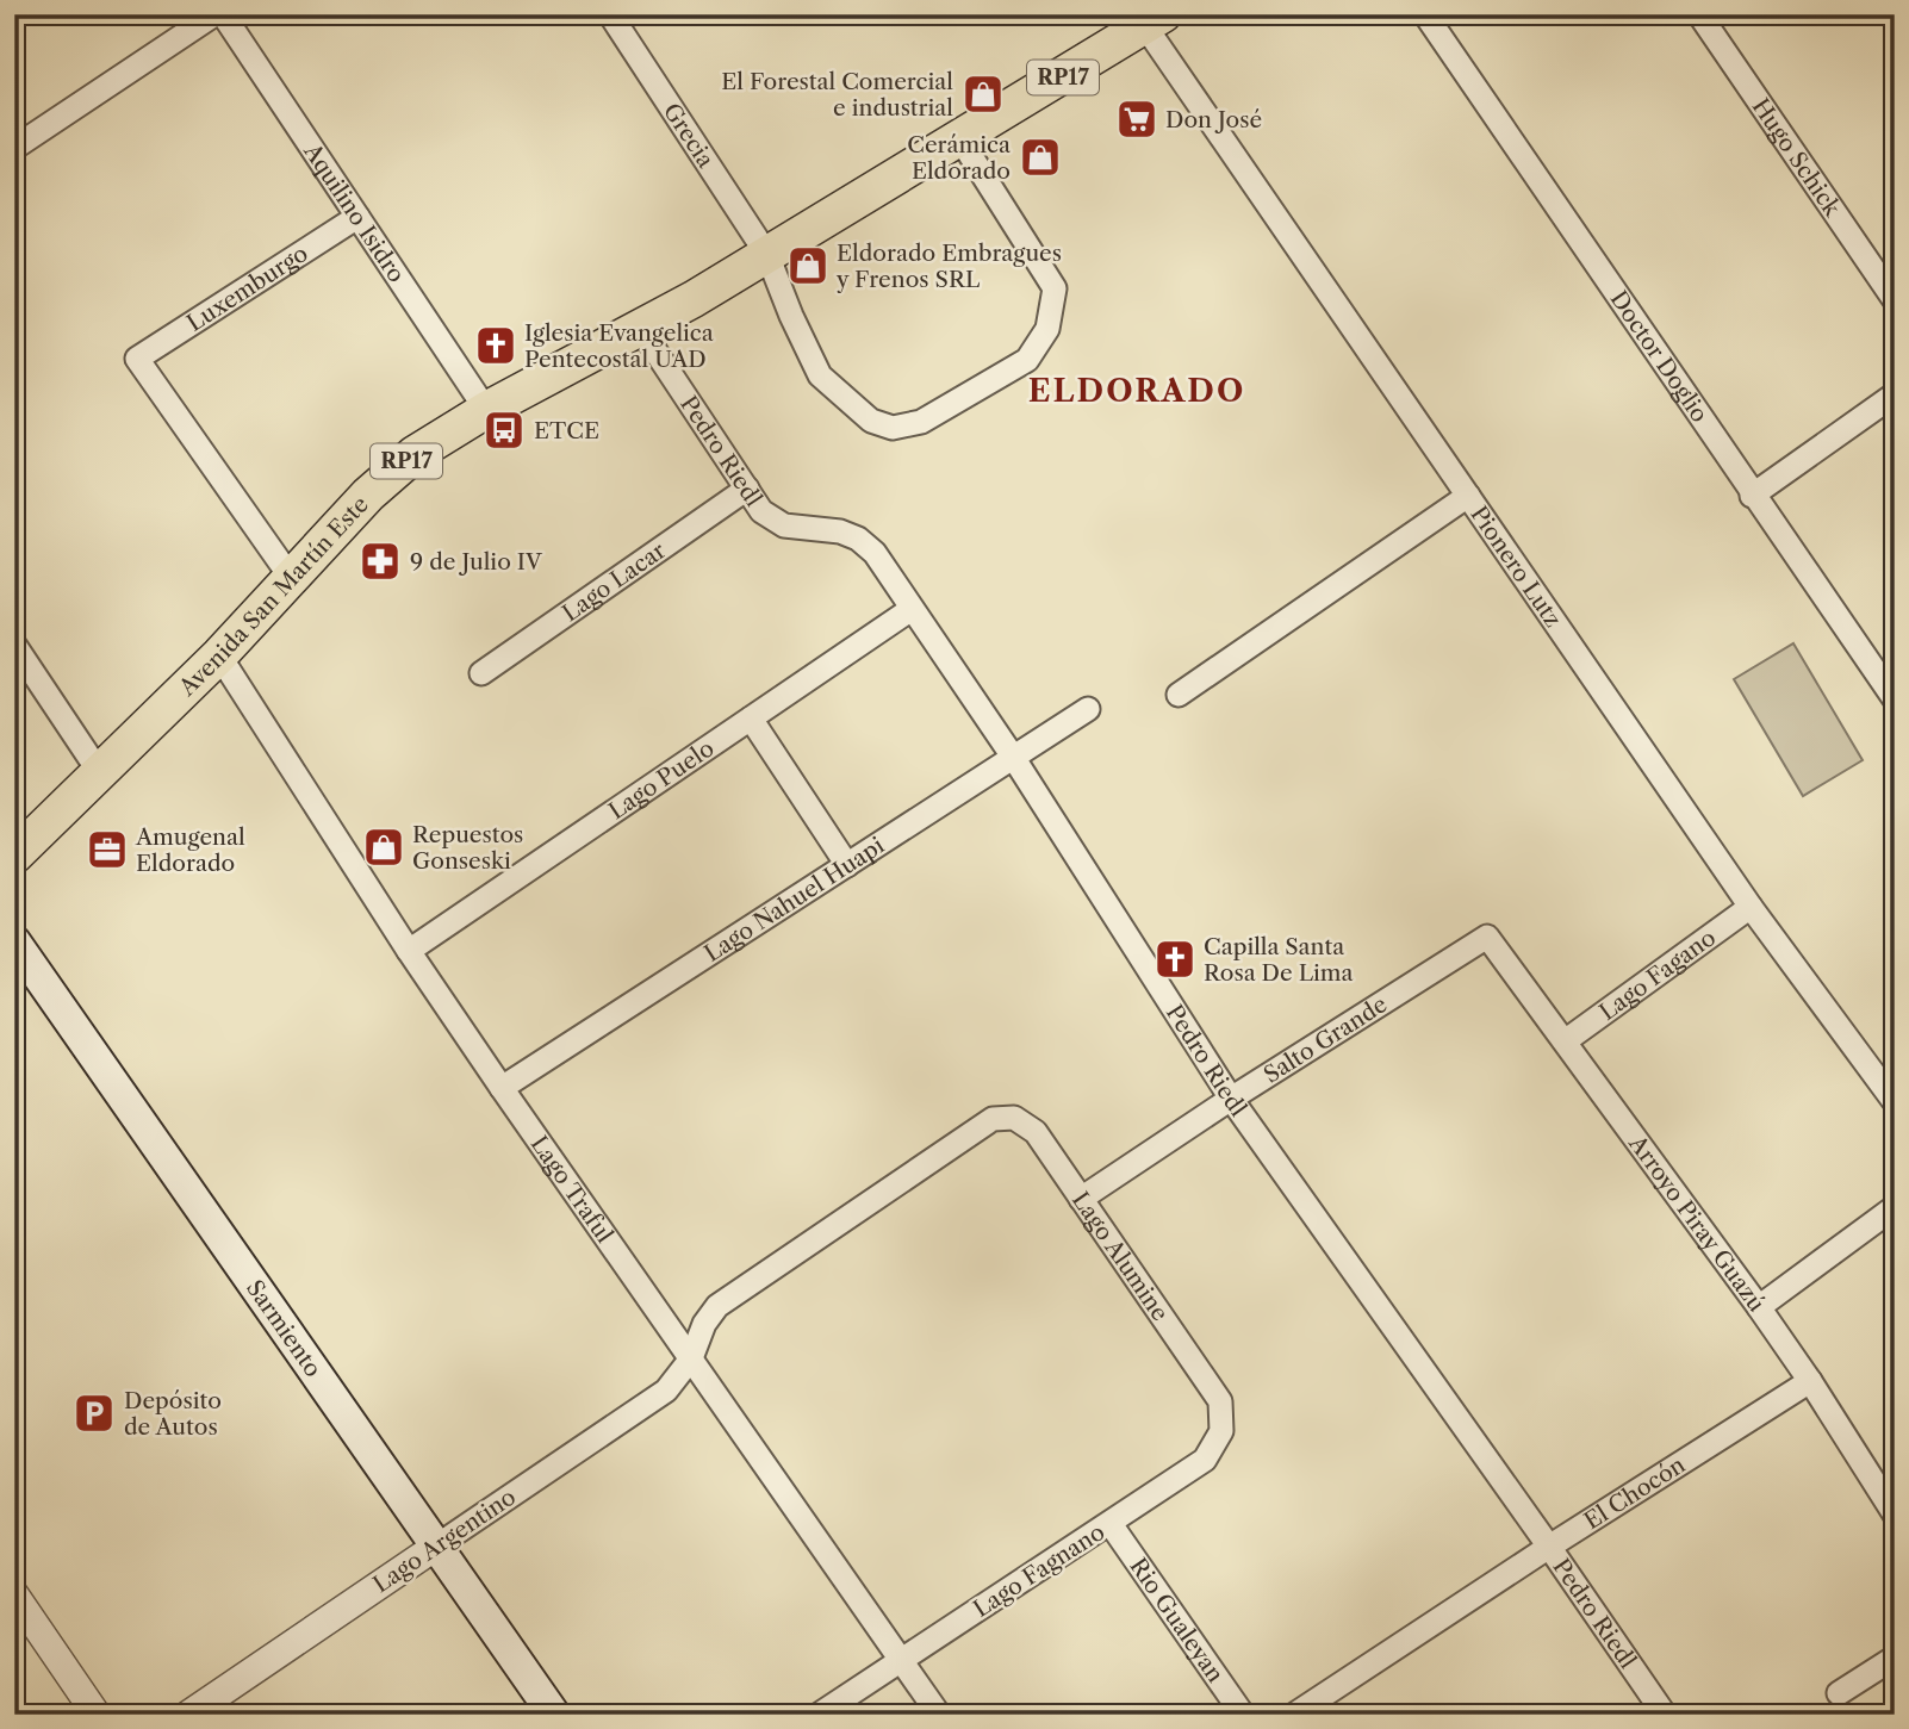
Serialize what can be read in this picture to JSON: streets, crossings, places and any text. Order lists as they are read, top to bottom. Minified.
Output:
{"streets":{"main road":["RP17","Avenida San Martín Este","Sarmiento"],"street":["Grecia","Hugo Schick","Aquilino Isidro","Luxemburgo","Doctor Doglio","Pedro Riedl","Pionero Lutz","Lago Lacar","Lago Puelo","Lago Nahuel Huapi","Lago Fagano","Salto Grande","Lago Traful","Arroyo Piray Guazú","Lago Alumine","El Chocón","Lago Argentino","Lago Fagnano","Rio Gualeyan"]},"crossings":[["Grecia","Avenida San Martín Este"],["Aquilino Isidro","Luxemburgo"],["Aquilino Isidro","Avenida San Martín Este"],["Luxemburgo","Avenida San Martín Este"],["Pedro Riedl","Lago Lacar"],["Pedro Riedl","Avenida San Martín Este"],["Pedro Riedl","Lago Puelo"],["Pedro Riedl","Lago Nahuel Huapi"],["Pedro Riedl","Salto Grande"],["Pedro Riedl","El Chocón"],["Pionero Lutz","Avenida San Martín Este"],["Pionero Lutz","Lago Fagano"],["Avenida San Martín Este","Lago Traful"],["Lago Puelo","Lago Traful"],["Lago Nahuel Huapi","Lago Traful"],["Lago Fagano","Arroyo Piray Guazú"],["Salto Grande","Arroyo Piray Guazú"],["Salto Grande","Lago Alumine"],["Lago Traful","Lago Alumine"],["Lago Traful","Lago Argentino"],["Lago Traful","Lago Fagnano"],["Arroyo Piray Guazú","El Chocón"],["Lago Alumine","Lago Argentino"],["Lago Alumine","Lago Fagnano"],["Sarmiento","Lago Argentino"],["Lago Fagnano","Rio Gualeyan"]],"districts":["ELDORADO"],"places":{"shop":["El Forestal Comercial e industrial","Cerámica Eldorado","Eldorado Embragues y Frenos SRL","Repuestos Gonseski"],"supermarket":["Don José"],"church":["Iglesia Evangelica Pentecostal UAD","Capilla Santa Rosa De Lima"],"bus stop":["ETCE"],"pharmacy":["9 de Julio IV"],"office":["Amugenal Eldorado"],"parking":["Depósito de Autos"]}}
